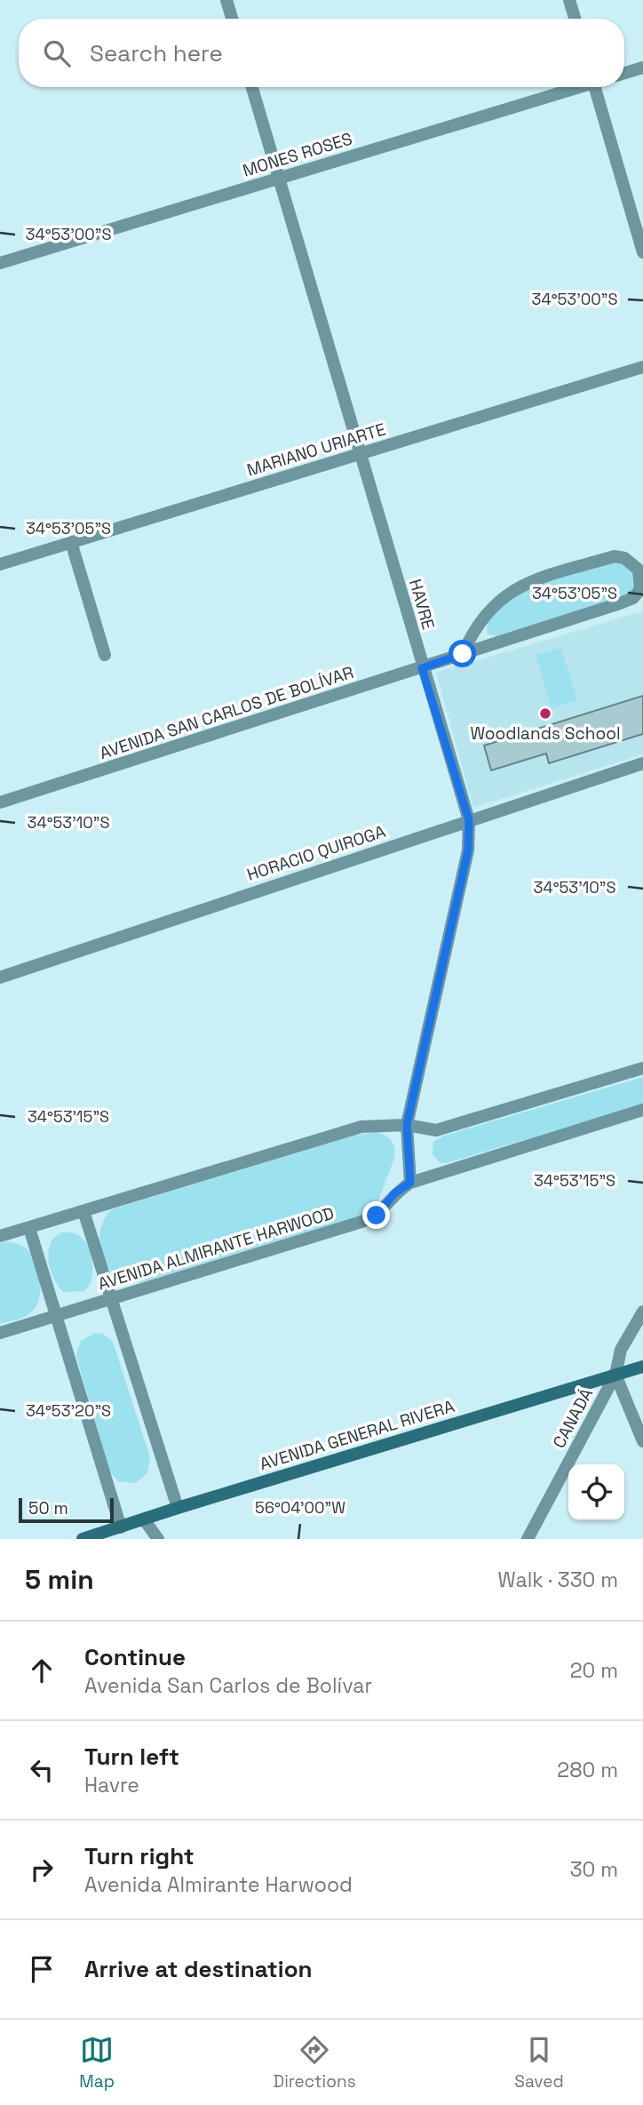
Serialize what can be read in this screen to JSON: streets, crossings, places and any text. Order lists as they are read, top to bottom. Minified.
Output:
{"streets":{"main road":["AVENIDA GENERAL RIVERA"],"street":["MONES ROSES","MARIANO URIARTE","HAVRE","AVENIDA SAN CARLOS DE BOLÍVAR","HORACIO QUIROGA","AVENIDA ALMIRANTE HARWOOD","CANADÁ"]},"crossings":[["MONES ROSES","HAVRE"],["MARIANO URIARTE","HAVRE"],["HAVRE","AVENIDA SAN CARLOS DE BOLÍVAR"],["HAVRE","HORACIO QUIROGA"],["HAVRE","AVENIDA ALMIRANTE HARWOOD"],["CANADÁ","AVENIDA GENERAL RIVERA"]],"places":["Woodlands School"],"scale_bar":"50 m","page":{"search":"Search here","scale":"50 m","heading":["5 min","Walk · 330 m"],"list":[["Continue","Avenida San Carlos de Bolívar","20 m"],["Turn left","Havre","280 m"],["Turn right","Avenida Almirante Harwood","30 m"],"Arrive at destination"],"nav":["Map","Directions","Saved"]},"coordinates":["34°53'00\"S","34°53'05\"S","34°53'10\"S","34°53'15\"S","34°53'20\"S","56°04'00\"W"]}
